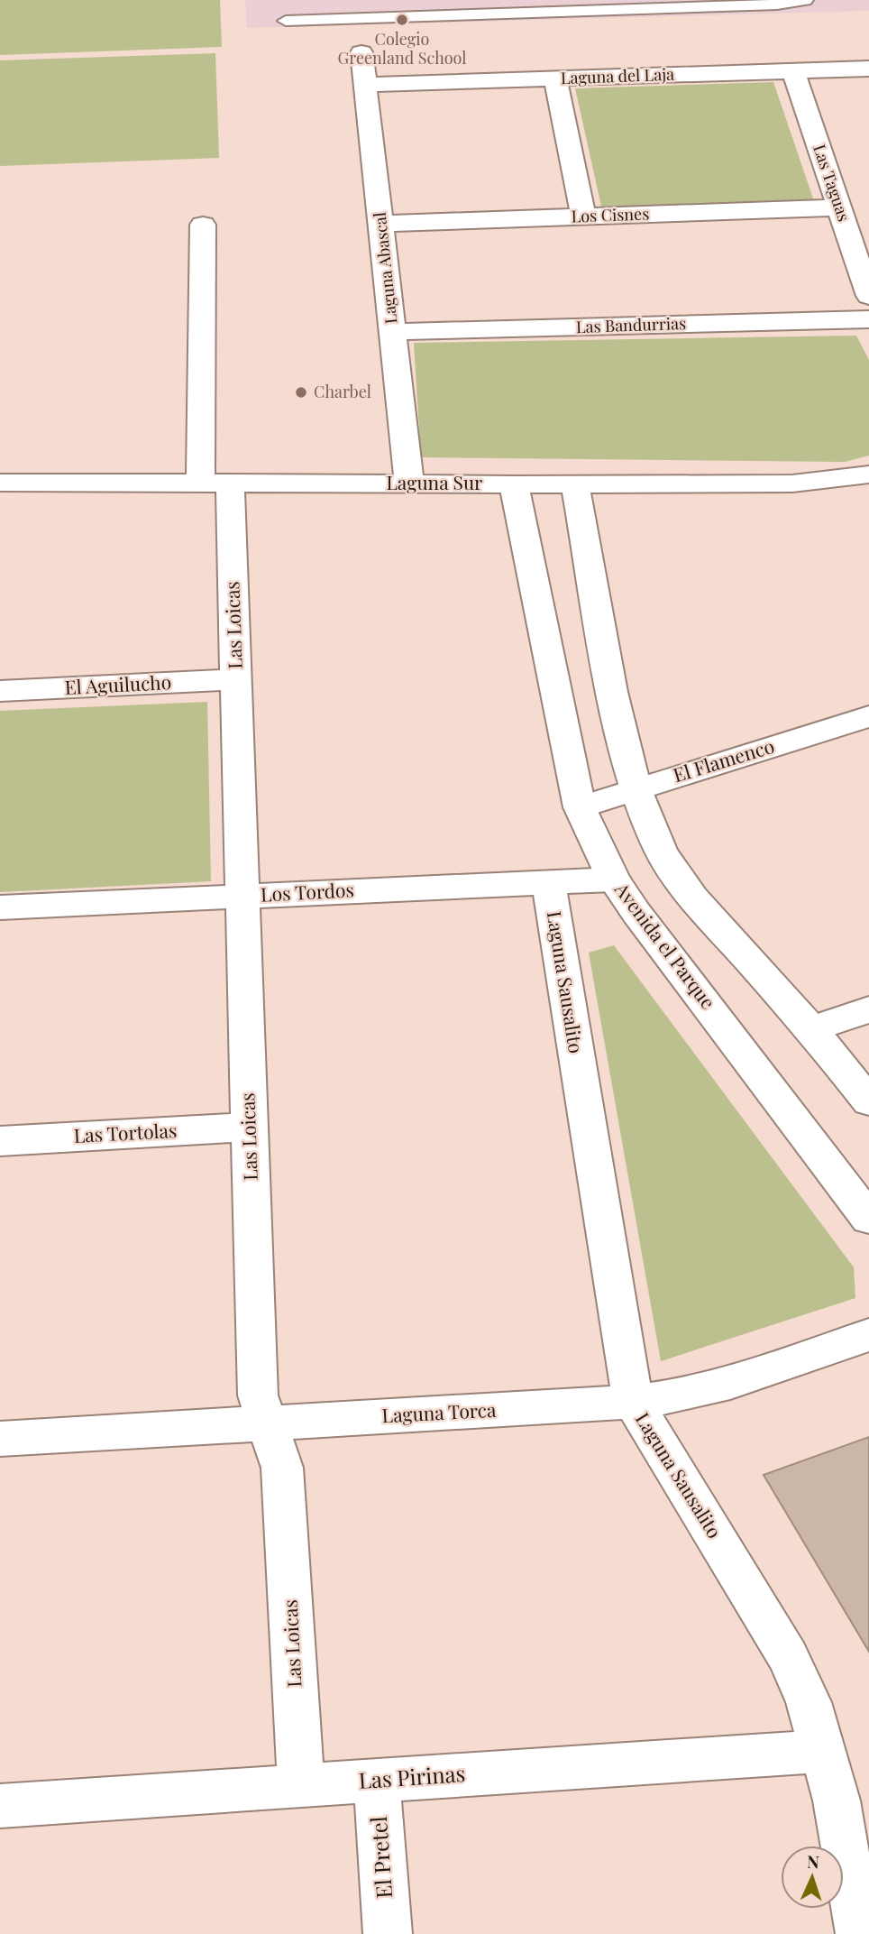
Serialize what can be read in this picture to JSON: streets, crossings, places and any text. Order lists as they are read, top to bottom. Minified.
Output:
{"streets":{"street":["Laguna del Laja","Las Taguas","Los Cisnes","Laguna Abascal","Las Bandurrias","Laguna Sur","Las Loicas","El Aguilucho","El Flamenco","Los Tordos","Avenida el Parque","Laguna Sausalito","Las Tortolas","Laguna Torca","Las Pirinas","El Pretel"]},"crossings":[["Laguna del Laja","Las Taguas"],["Laguna del Laja","Laguna Abascal"],["Las Taguas","Los Cisnes"],["Los Cisnes","Laguna Abascal"],["Laguna Abascal","Las Bandurrias"],["Laguna Abascal","Laguna Sur"],["Laguna Sur","Las Loicas"],["Laguna Sur","Avenida el Parque"],["Las Loicas","El Aguilucho"],["Las Loicas","Los Tordos"],["Las Loicas","Las Tortolas"],["Las Loicas","Laguna Torca"],["Las Loicas","Las Pirinas"],["El Flamenco","Avenida el Parque"],["Los Tordos","Avenida el Parque"],["Los Tordos","Laguna Sausalito"],["Laguna Sausalito","Laguna Torca"],["Laguna Sausalito","Las Pirinas"],["Las Pirinas","El Pretel"]],"places":["Colegio Greenland School","Charbel"],"north":"top"}
